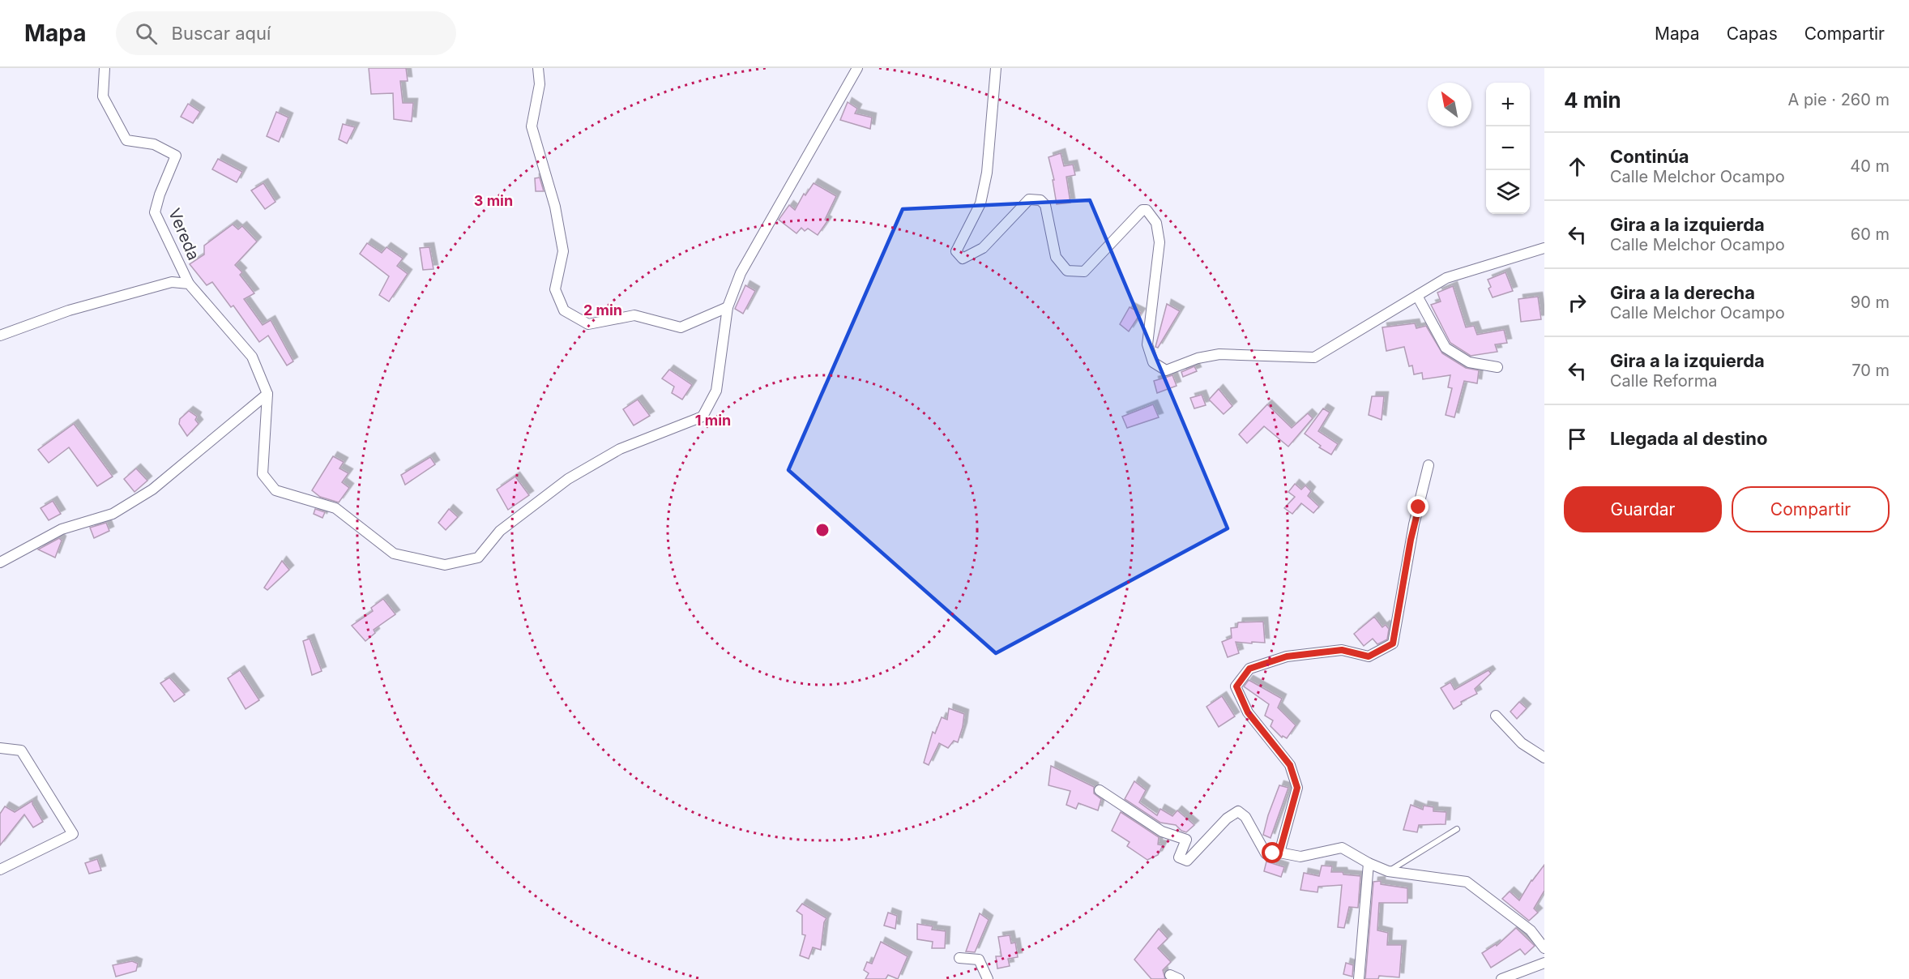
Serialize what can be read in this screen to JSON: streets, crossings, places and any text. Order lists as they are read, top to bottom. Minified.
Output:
{"streets":{"street":["Vereda"]},"north":"top left","page":{"header":"Mapa","search":"Buscar aquí","nav":["Mapa","Capas","Compartir"],"heading":["4 min","A pie · 260 m"],"map_buttons":["+","−"],"list":[["Continúa","Calle Melchor Ocampo","40 m"],["Gira a la izquierda","Calle Melchor Ocampo","60 m"],["Gira a la derecha","Calle Melchor Ocampo","90 m"],["Gira a la izquierda","Calle Reforma","70 m"],"Llegada al destino"],"buttons":["Guardar","Compartir"]},"rings":["3 min","2 min","1 min"]}
